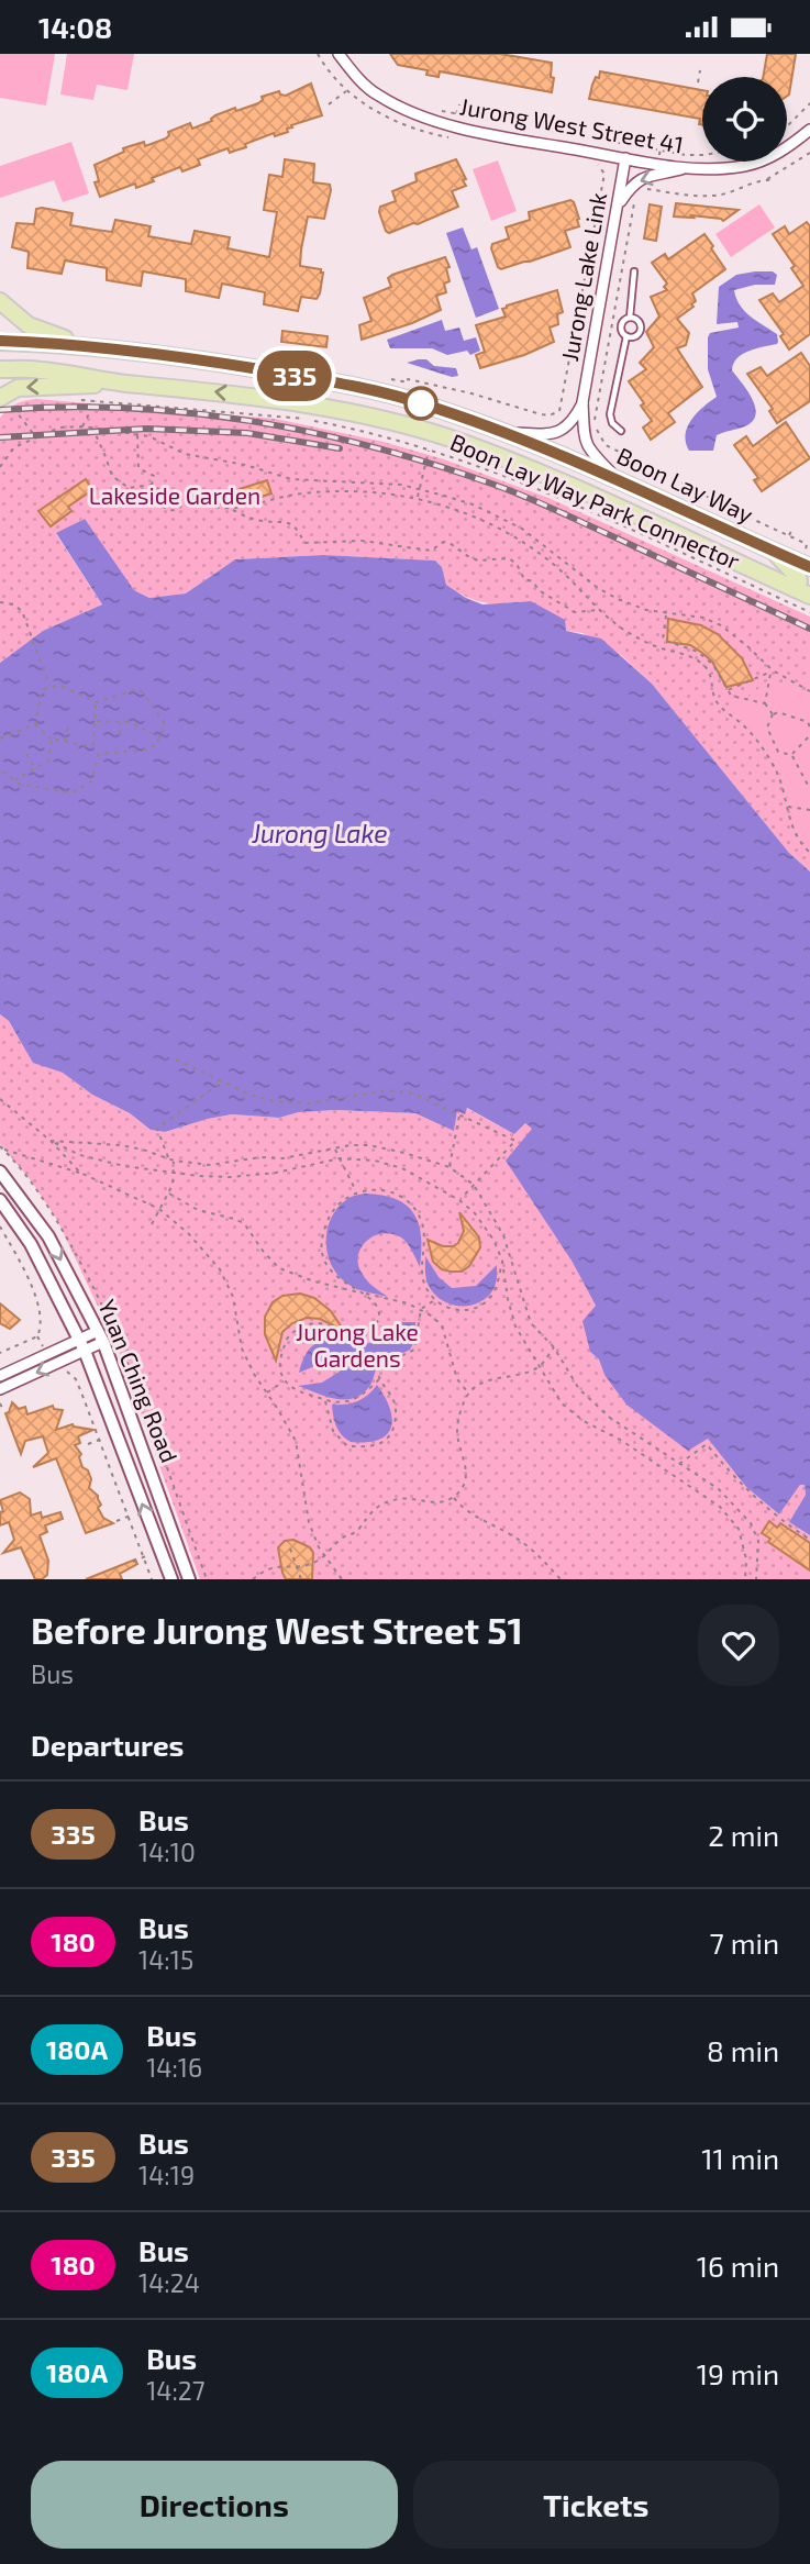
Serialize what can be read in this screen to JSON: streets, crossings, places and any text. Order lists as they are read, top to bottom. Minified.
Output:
{"streets":{"main road":["Boon Lay Way"],"street":["Jurong West Street 41","Jurong Lake Link","Yuan Ching Road"],"path":["Boon Lay Way Park Connector"]},"crossings":[["Jurong West Street 41","Jurong Lake Link"],["Jurong Lake Link","Boon Lay Way"]],"water":["Jurong Lake"],"parks":["Lakeside Garden","Jurong Lake Gardens"],"lines":["bus line 335"],"page":{"status":"14:08","on_map":"335","heading":[["Before Jurong West Street 51","Bus"],"Departures"],"list":[{"mark":"335","name":"Bus","note":"14:10","value":"2 min"},{"mark":"180","name":"Bus","note":"14:15","value":"7 min"},{"mark":"180A","name":"Bus","note":"14:16","value":"8 min"},{"mark":"335","name":"Bus","note":"14:19","value":"11 min"},{"mark":"180","name":"Bus","note":"14:24","value":"16 min"},{"mark":"180A","name":"Bus","note":"14:27","value":"19 min"}],"buttons":["Directions","Tickets"]}}
